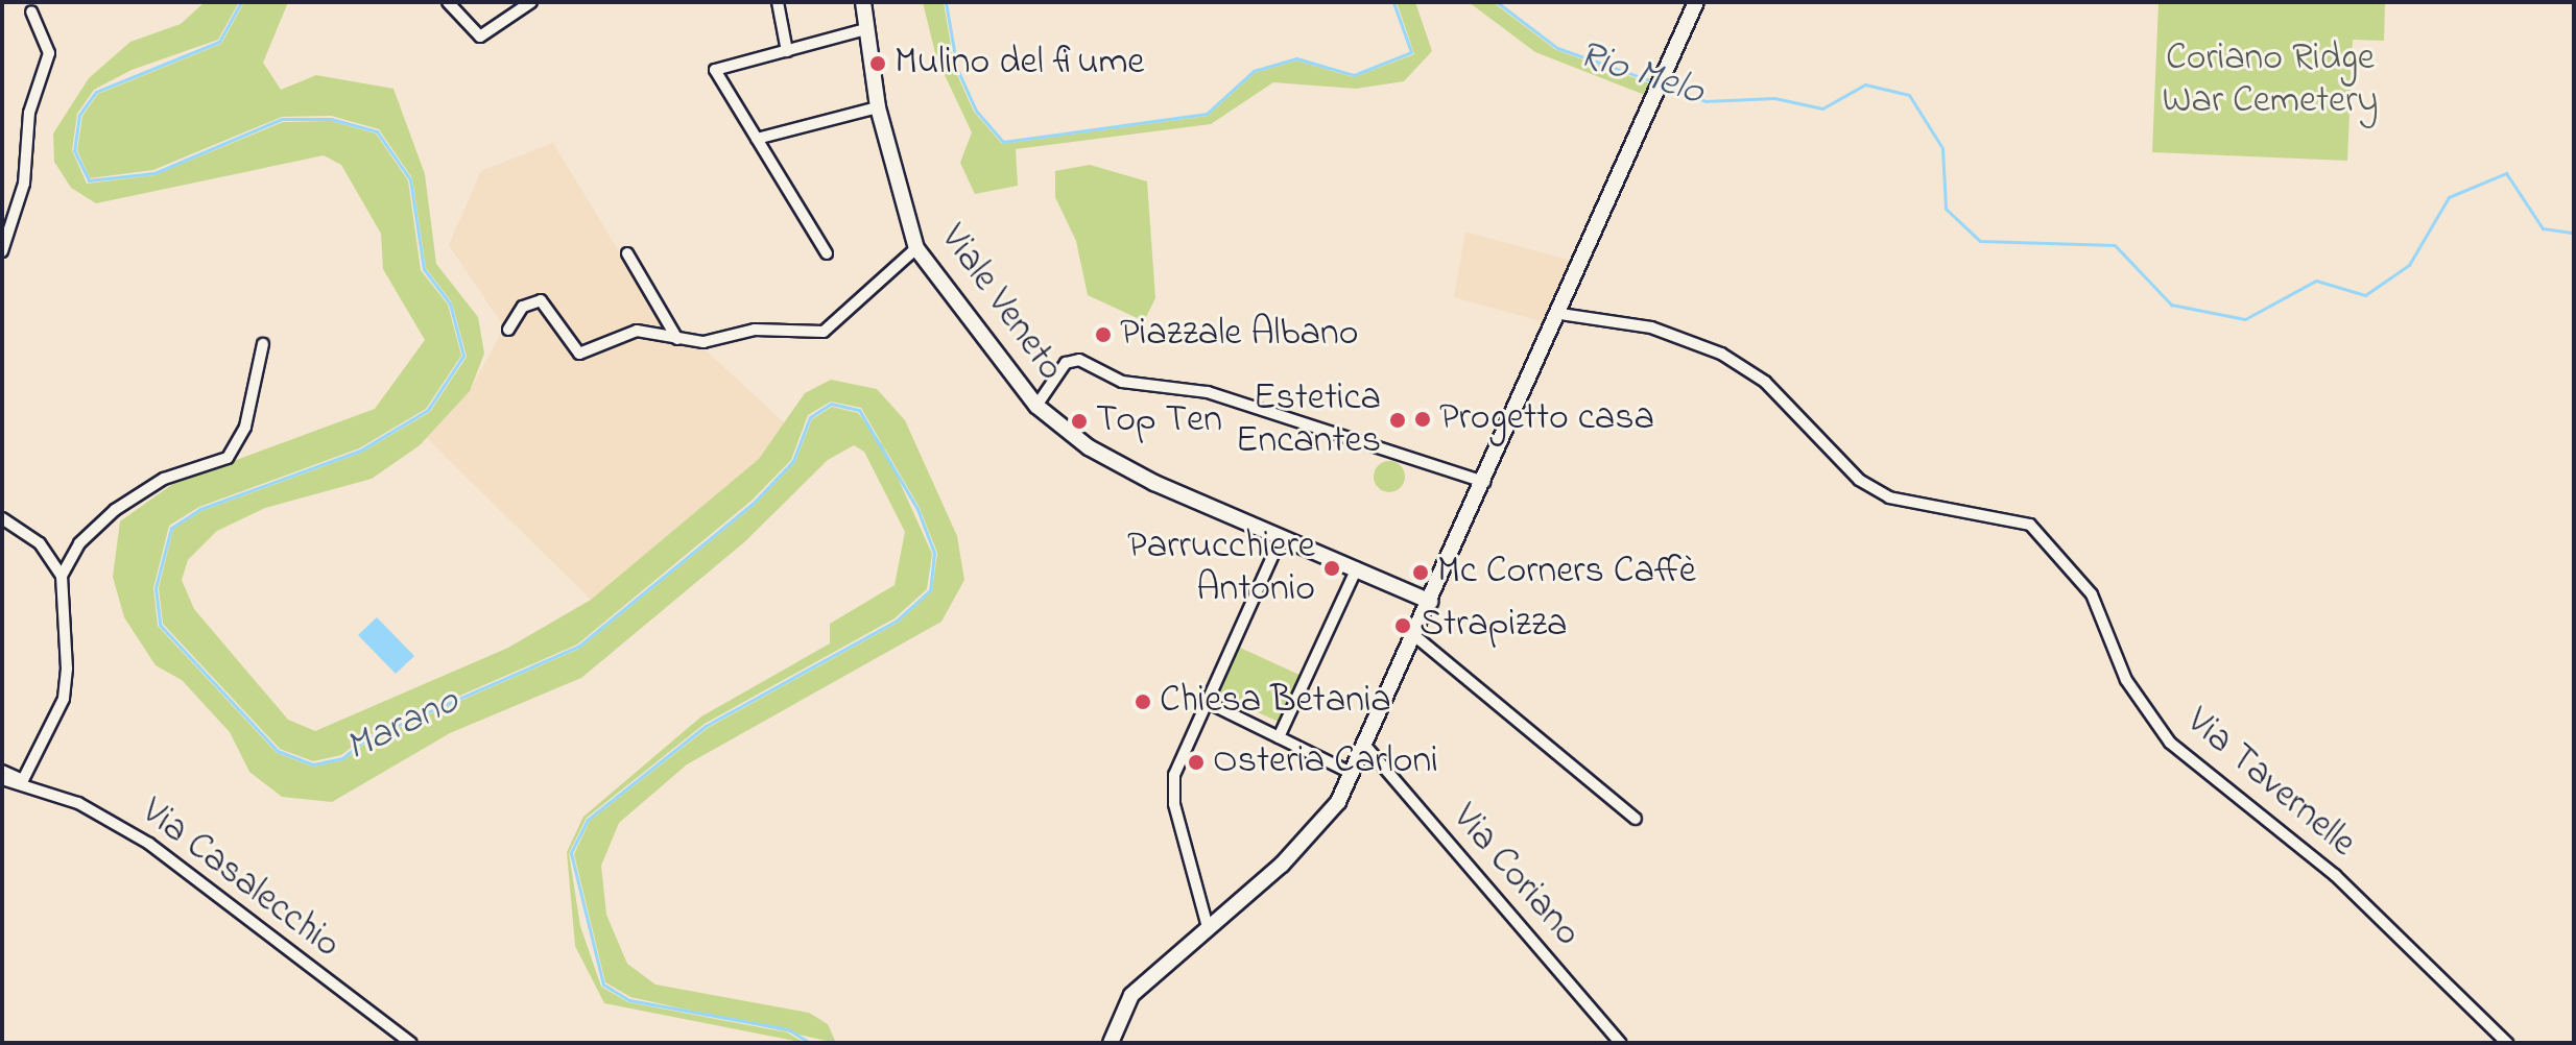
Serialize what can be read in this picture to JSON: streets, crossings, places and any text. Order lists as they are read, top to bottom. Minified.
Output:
{"streets":{"main road":["Viale Veneto"],"street":["Via Tavernelle","Via Coriano","Via Casalecchio"]},"water":["Rio Melo","Marano"],"parks":["Coriano Ridge War Cemetery"],"places":["Mulino del fiume","Piazzale Albano","Progetto casa","Estetica Encantes","Top Ten","Parrucchiere Antonio","Mc Corners Caffè","Strapizza","Chiesa Betania","Osteria Carloni"]}
